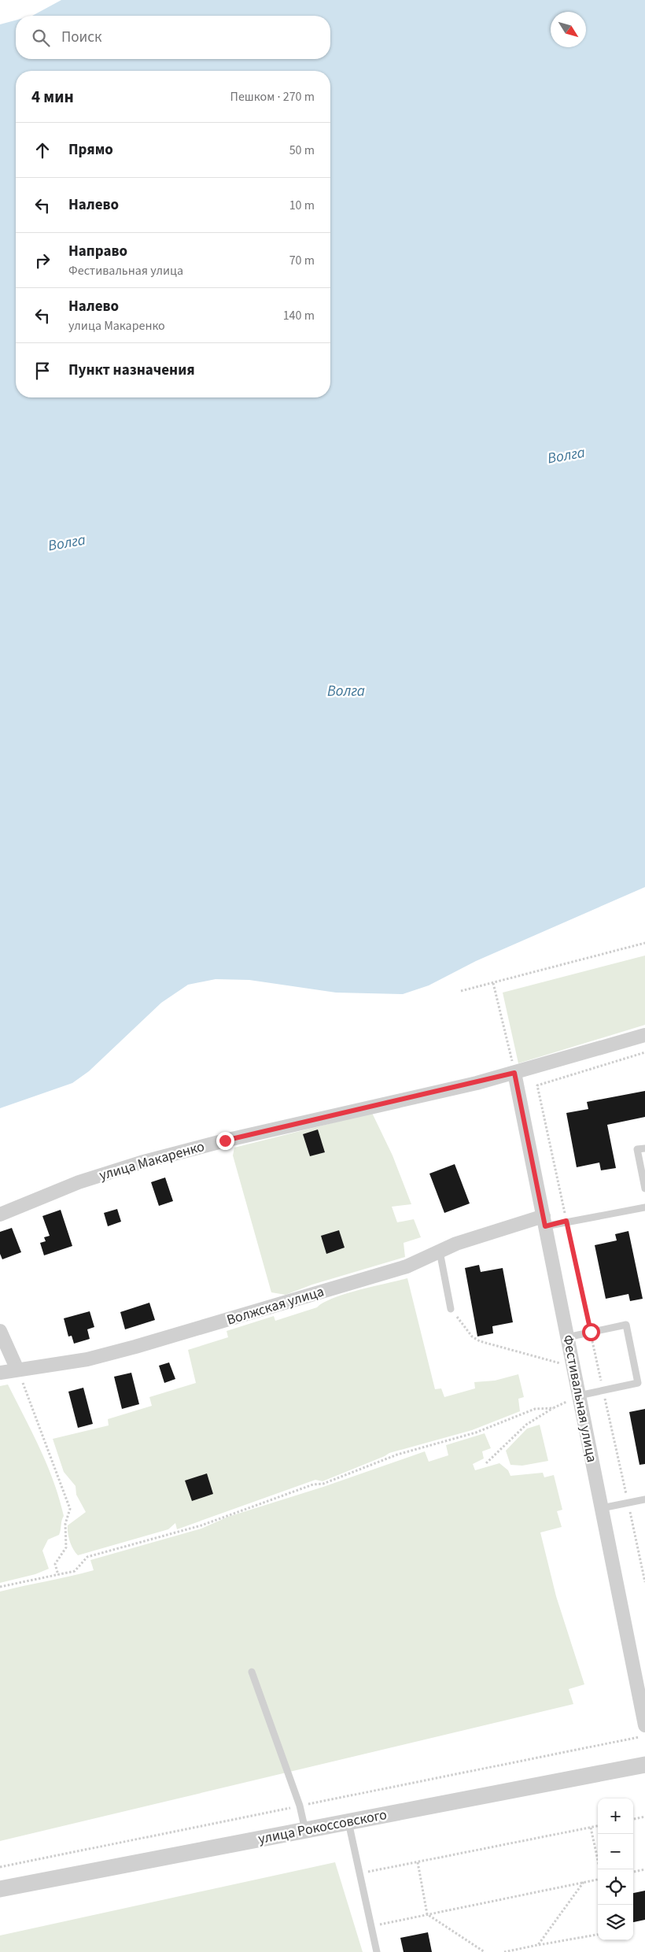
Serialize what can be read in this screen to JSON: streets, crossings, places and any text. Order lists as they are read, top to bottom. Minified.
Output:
{"streets":{"street":["улица Макаренко","Волжская улица","Фестивальная улица","улица Рокоссовского"]},"crossings":[["улица Макаренко","Фестивальная улица"],["Волжская улица","Фестивальная улица"]],"water":["Волга"],"north":"bottom right","page":{"search":"Поиск","heading":["4 мин","Пешком · 270 m"],"list":[["Прямо","50 m"],["Налево","10 m"],["Направо","Фестивальная улица","70 m"],["Налево","улица Макаренко","140 m"],"Пункт назначения"],"map_buttons":["+","−"]}}
